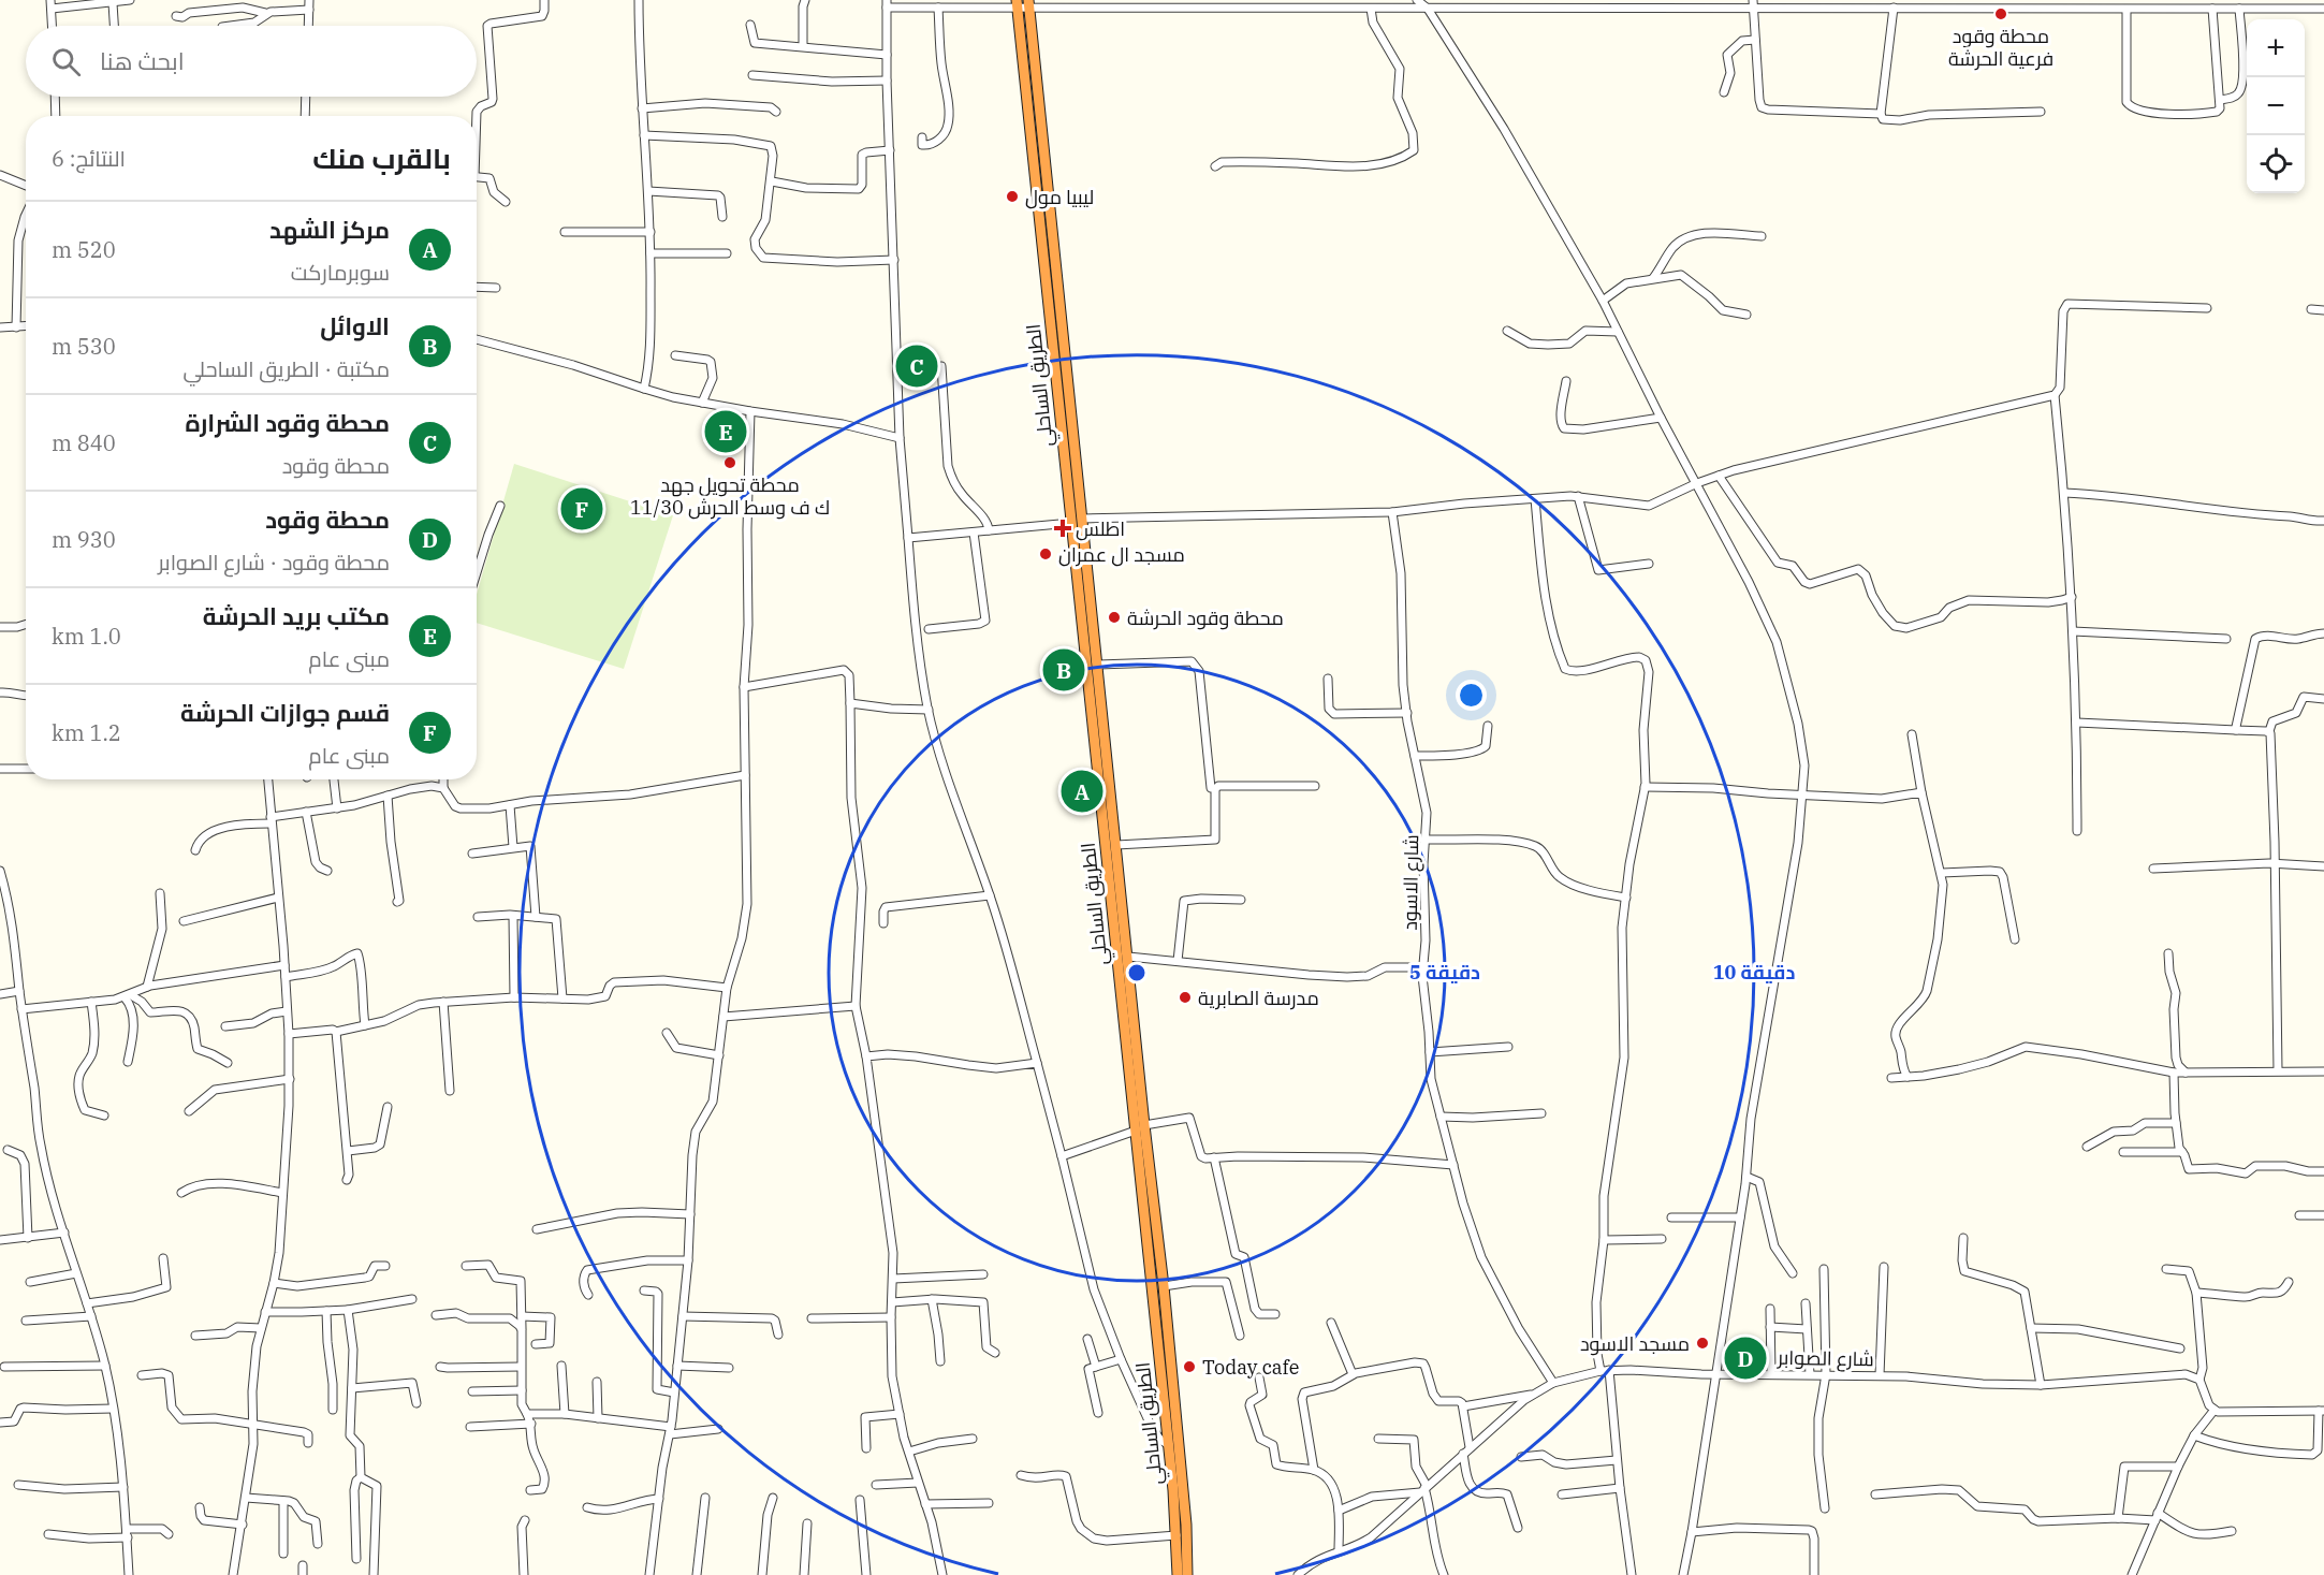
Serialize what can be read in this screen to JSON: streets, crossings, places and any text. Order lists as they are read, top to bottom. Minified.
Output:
{"streets":{"highway":["الطريق الساحلي"],"street":["شارع الاسود","شارع الصوابر"]},"crossings":[["شارع الاسود","شارع الصوابر"]],"places":{"other":["محطة وقود فرعية الحرشة","ليبيا مول","محطة تحويل جهد 11/30 ك ف وسط الحرش","مسجد ال عمران","محطة وقود الحرشة","مدرسة الصابرية","مسجد الاسود","Today cafe"],"health":["اطلس"]},"page":{"map_buttons":["+","−"],"search":"ابحث هنا","heading":["بالقرب منك","النتائج: 6"],"list":[{"mark":"A","name":"مركز الشهد","note":"سوبرماركت","value":"520 m"},{"mark":"B","name":"الاوائل","note":"مكتبة · الطريق الساحلي","value":"530 m"},{"mark":"C","name":"محطة وقود الشرارة","note":"محطة وقود","value":"840 m"},{"mark":"D","name":"محطة وقود","note":"محطة وقود · شارع الصوابر","value":"930 m"},{"mark":"E","name":"مكتب بريد الحرشة","note":"مبنى عام","value":"1.0 km"},{"mark":"F","name":"قسم جوازات الحرشة","note":"مبنى عام","value":"1.2 km"}],"pins":["C","E","F","B","A","D"]},"rings":["5 دقيقة","10 دقيقة"]}
